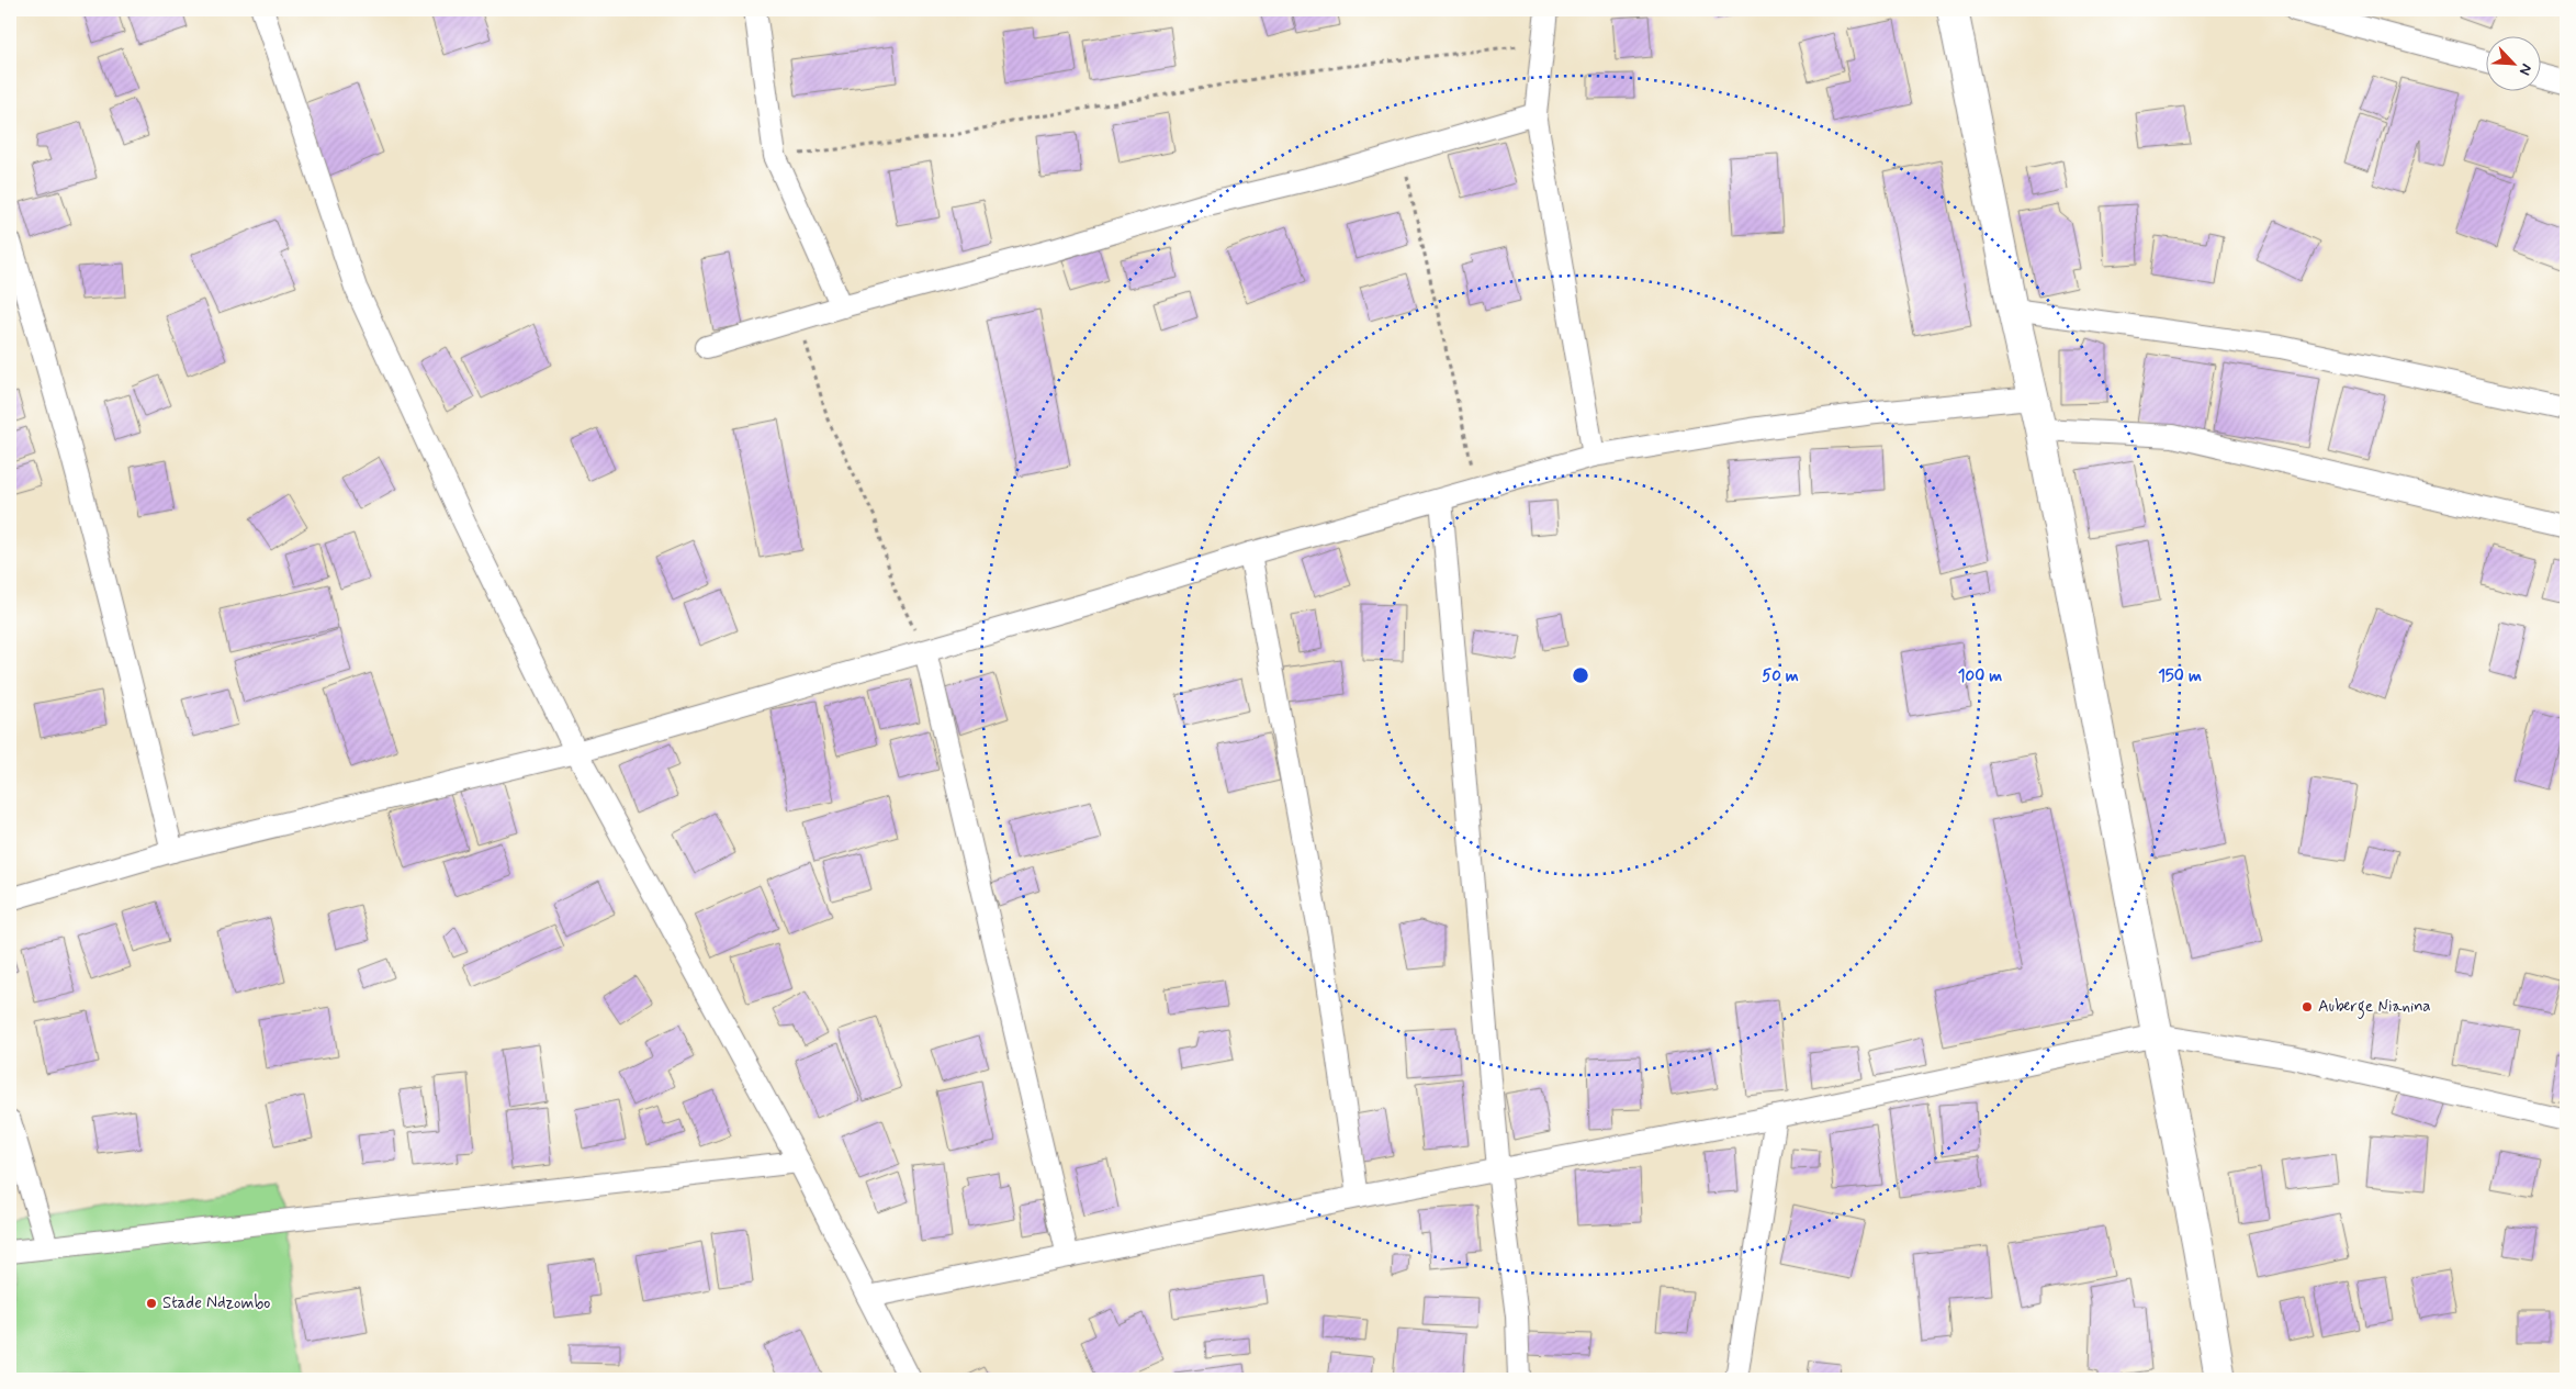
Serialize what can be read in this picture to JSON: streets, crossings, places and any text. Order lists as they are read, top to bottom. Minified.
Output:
{"places":["Auberge Nianina","Stade Ndzombo"],"north":"bottom right","rings":["50 m","100 m","150 m"]}
